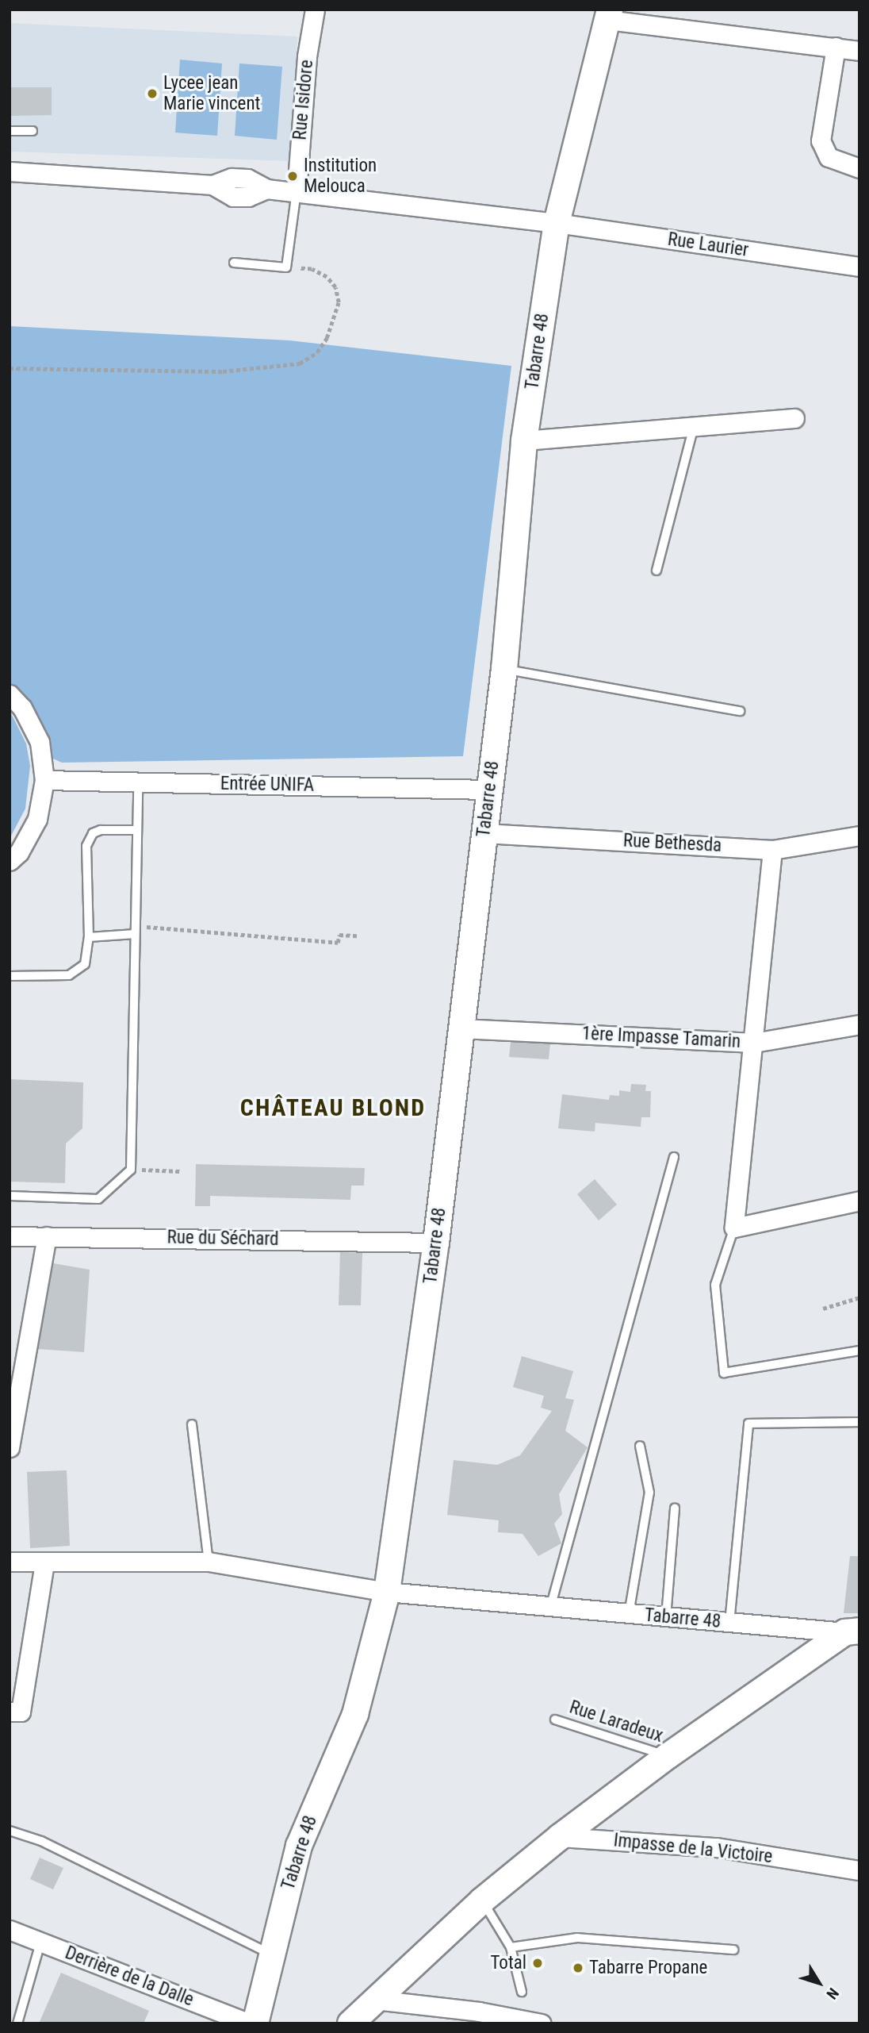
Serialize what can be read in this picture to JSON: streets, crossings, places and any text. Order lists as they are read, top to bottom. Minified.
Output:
{"streets":{"street":["Rue Isidore","Rue Laurier","Tabarre 48","Entrée UNIFA","Rue Bethesda","1ère Impasse Tamarin","Rue du Séchard","Impasse de la Victoire","Derrière de la Dalle"],"lane":["Rue Laradeux"]},"crossings":[["Rue Isidore","Rue Laurier"],["Rue Laurier","Tabarre 48"],["Tabarre 48","Entrée UNIFA"],["Tabarre 48","Rue Bethesda"],["Tabarre 48","1ère Impasse Tamarin"],["Tabarre 48","Rue du Séchard"]],"districts":["CHÂTEAU BLOND"],"places":["Lycee jean Marie vincent","Institution Melouca","Total","Tabarre Propane"],"north":"bottom right"}
